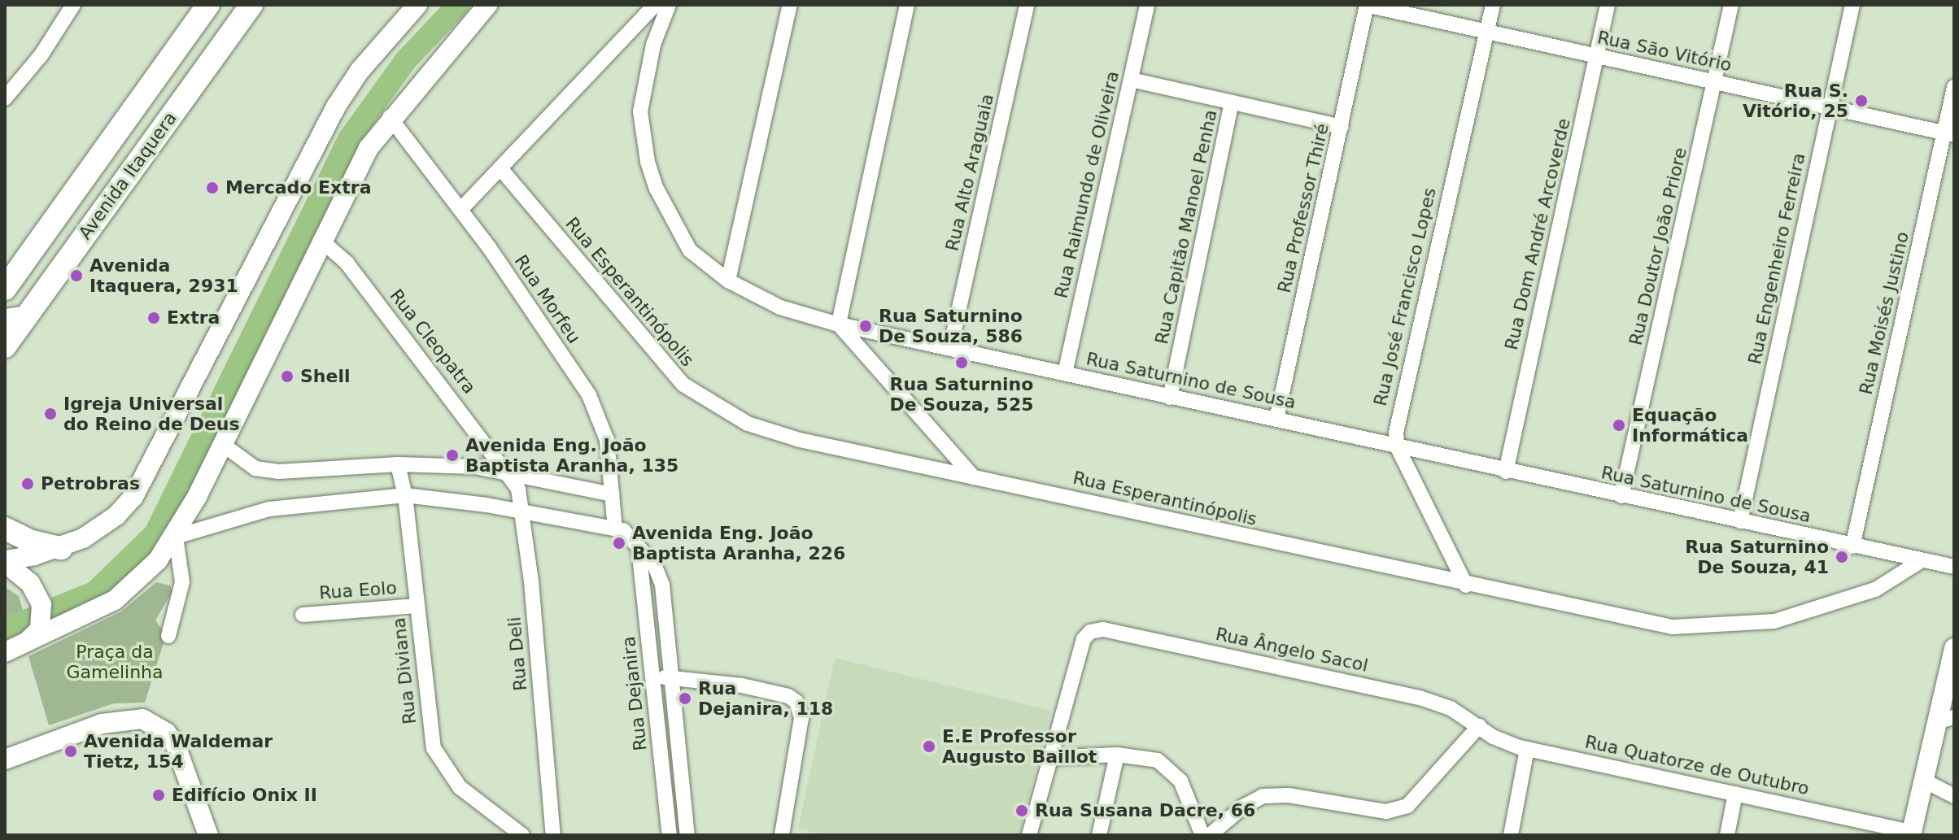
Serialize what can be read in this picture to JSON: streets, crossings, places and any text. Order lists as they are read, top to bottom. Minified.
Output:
{"streets":{"main road":["Avenida Itaquera"],"street":["Rua São Vitório","Rua Alto Araguaia","Rua Raimundo de Oliveira","Rua Professor Thiré","Rua Capitão Manoel Penha","Rua Dom André Arcoverde","Rua Doutor João Priore","Rua Engenheiro Ferreira","Rua Esperantinópolis","Rua José Francisco Lopes","Rua Morfeu","Rua Moisés Justino","Rua Cleopatra","Rua Saturnino de Sousa","Rua Eolo","Rua Ângelo Sacol","Rua Deli","Rua Diviana","Rua Dejanira","Rua Quatorze de Outubro"]},"crossings":[["Rua São Vitório","Rua Professor Thiré"],["Rua São Vitório","Rua Dom André Arcoverde"],["Rua São Vitório","Rua Doutor João Priore"],["Rua São Vitório","Rua Engenheiro Ferreira"],["Rua São Vitório","Rua José Francisco Lopes"],["Rua São Vitório","Rua Moisés Justino"],["Rua Alto Araguaia","Rua Saturnino de Sousa"],["Rua Raimundo de Oliveira","Rua Saturnino de Sousa"],["Rua Professor Thiré","Rua Saturnino de Sousa"],["Rua Capitão Manoel Penha","Rua Saturnino de Sousa"],["Rua Dom André Arcoverde","Rua Saturnino de Sousa"],["Rua Doutor João Priore","Rua Saturnino de Sousa"],["Rua Engenheiro Ferreira","Rua Saturnino de Sousa"],["Rua Esperantinópolis","Rua Saturnino de Sousa"],["Rua José Francisco Lopes","Rua Saturnino de Sousa"],["Rua Moisés Justino","Rua Saturnino de Sousa"],["Rua Cleopatra","Rua Deli"],["Rua Eolo","Rua Diviana"],["Rua Ângelo Sacol","Rua Quatorze de Outubro"]],"parks":["Praça da Gamelinha"],"places":["Rua S. Vitório, 25","Mercado Extra","Avenida Itaquera, 2931","Extra","Rua Saturnino De Souza, 586","Rua Saturnino De Souza, 525","Shell","Igreja Universal do Reino de Deus","Equação Informática","Avenida Eng. João Baptista Aranha, 135","Petrobras","Avenida Eng. João Baptista Aranha, 226","Rua Saturnino De Souza, 41","Rua Dejanira, 118","E.E Professor Augusto Baillot","Avenida Waldemar Tietz, 154","Edifício Onix II","Rua Susana Dacre, 66"]}
